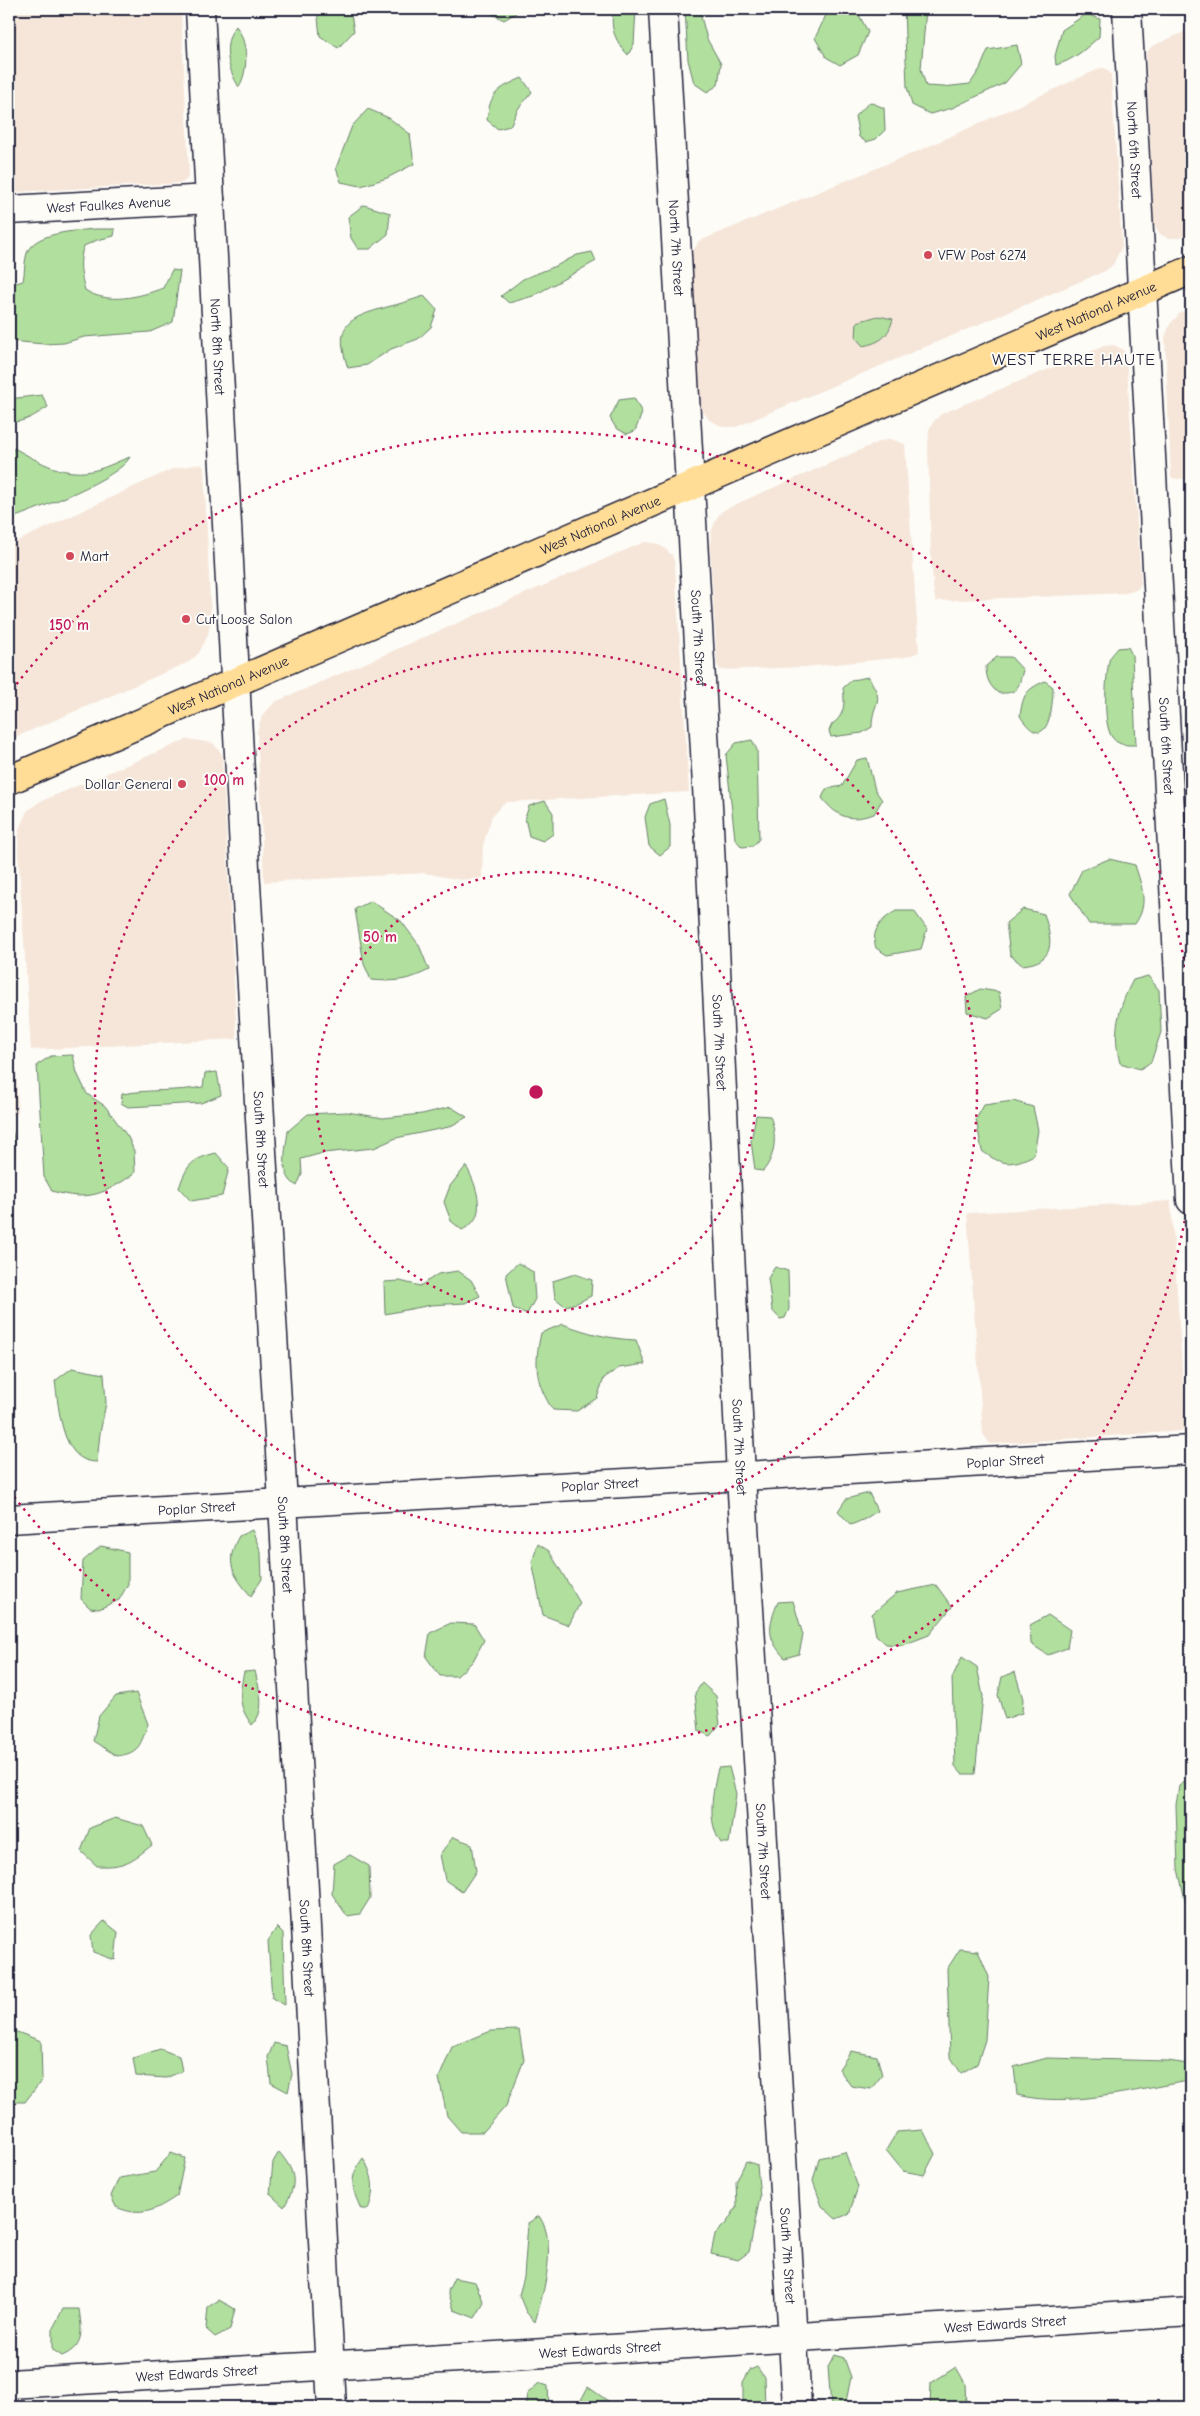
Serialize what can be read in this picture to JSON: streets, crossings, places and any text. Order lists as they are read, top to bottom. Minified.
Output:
{"streets":{"main road":["West National Avenue"],"street":["North 6th Street","West Faulkes Avenue","North 7th Street","North 8th Street","South 7th Street","South 6th Street","South 8th Street","Poplar Street","West Edwards Street"]},"crossings":[["North 6th Street","West National Avenue"],["North 6th Street","South 6th Street"],["West Faulkes Avenue","North 8th Street"],["North 7th Street","West National Avenue"],["North 7th Street","South 7th Street"],["West National Avenue","North 8th Street"],["West National Avenue","South 7th Street"],["West National Avenue","South 6th Street"],["West National Avenue","South 8th Street"],["North 8th Street","South 8th Street"],["South 7th Street","Poplar Street"],["South 7th Street","West Edwards Street"],["South 8th Street","Poplar Street"],["South 8th Street","West Edwards Street"]],"districts":["WEST TERRE HAUTE"],"places":["VFW Post 6274","Mart","Cut Loose Salon","Dollar General"],"rings":["150 m","100 m","50 m"]}
